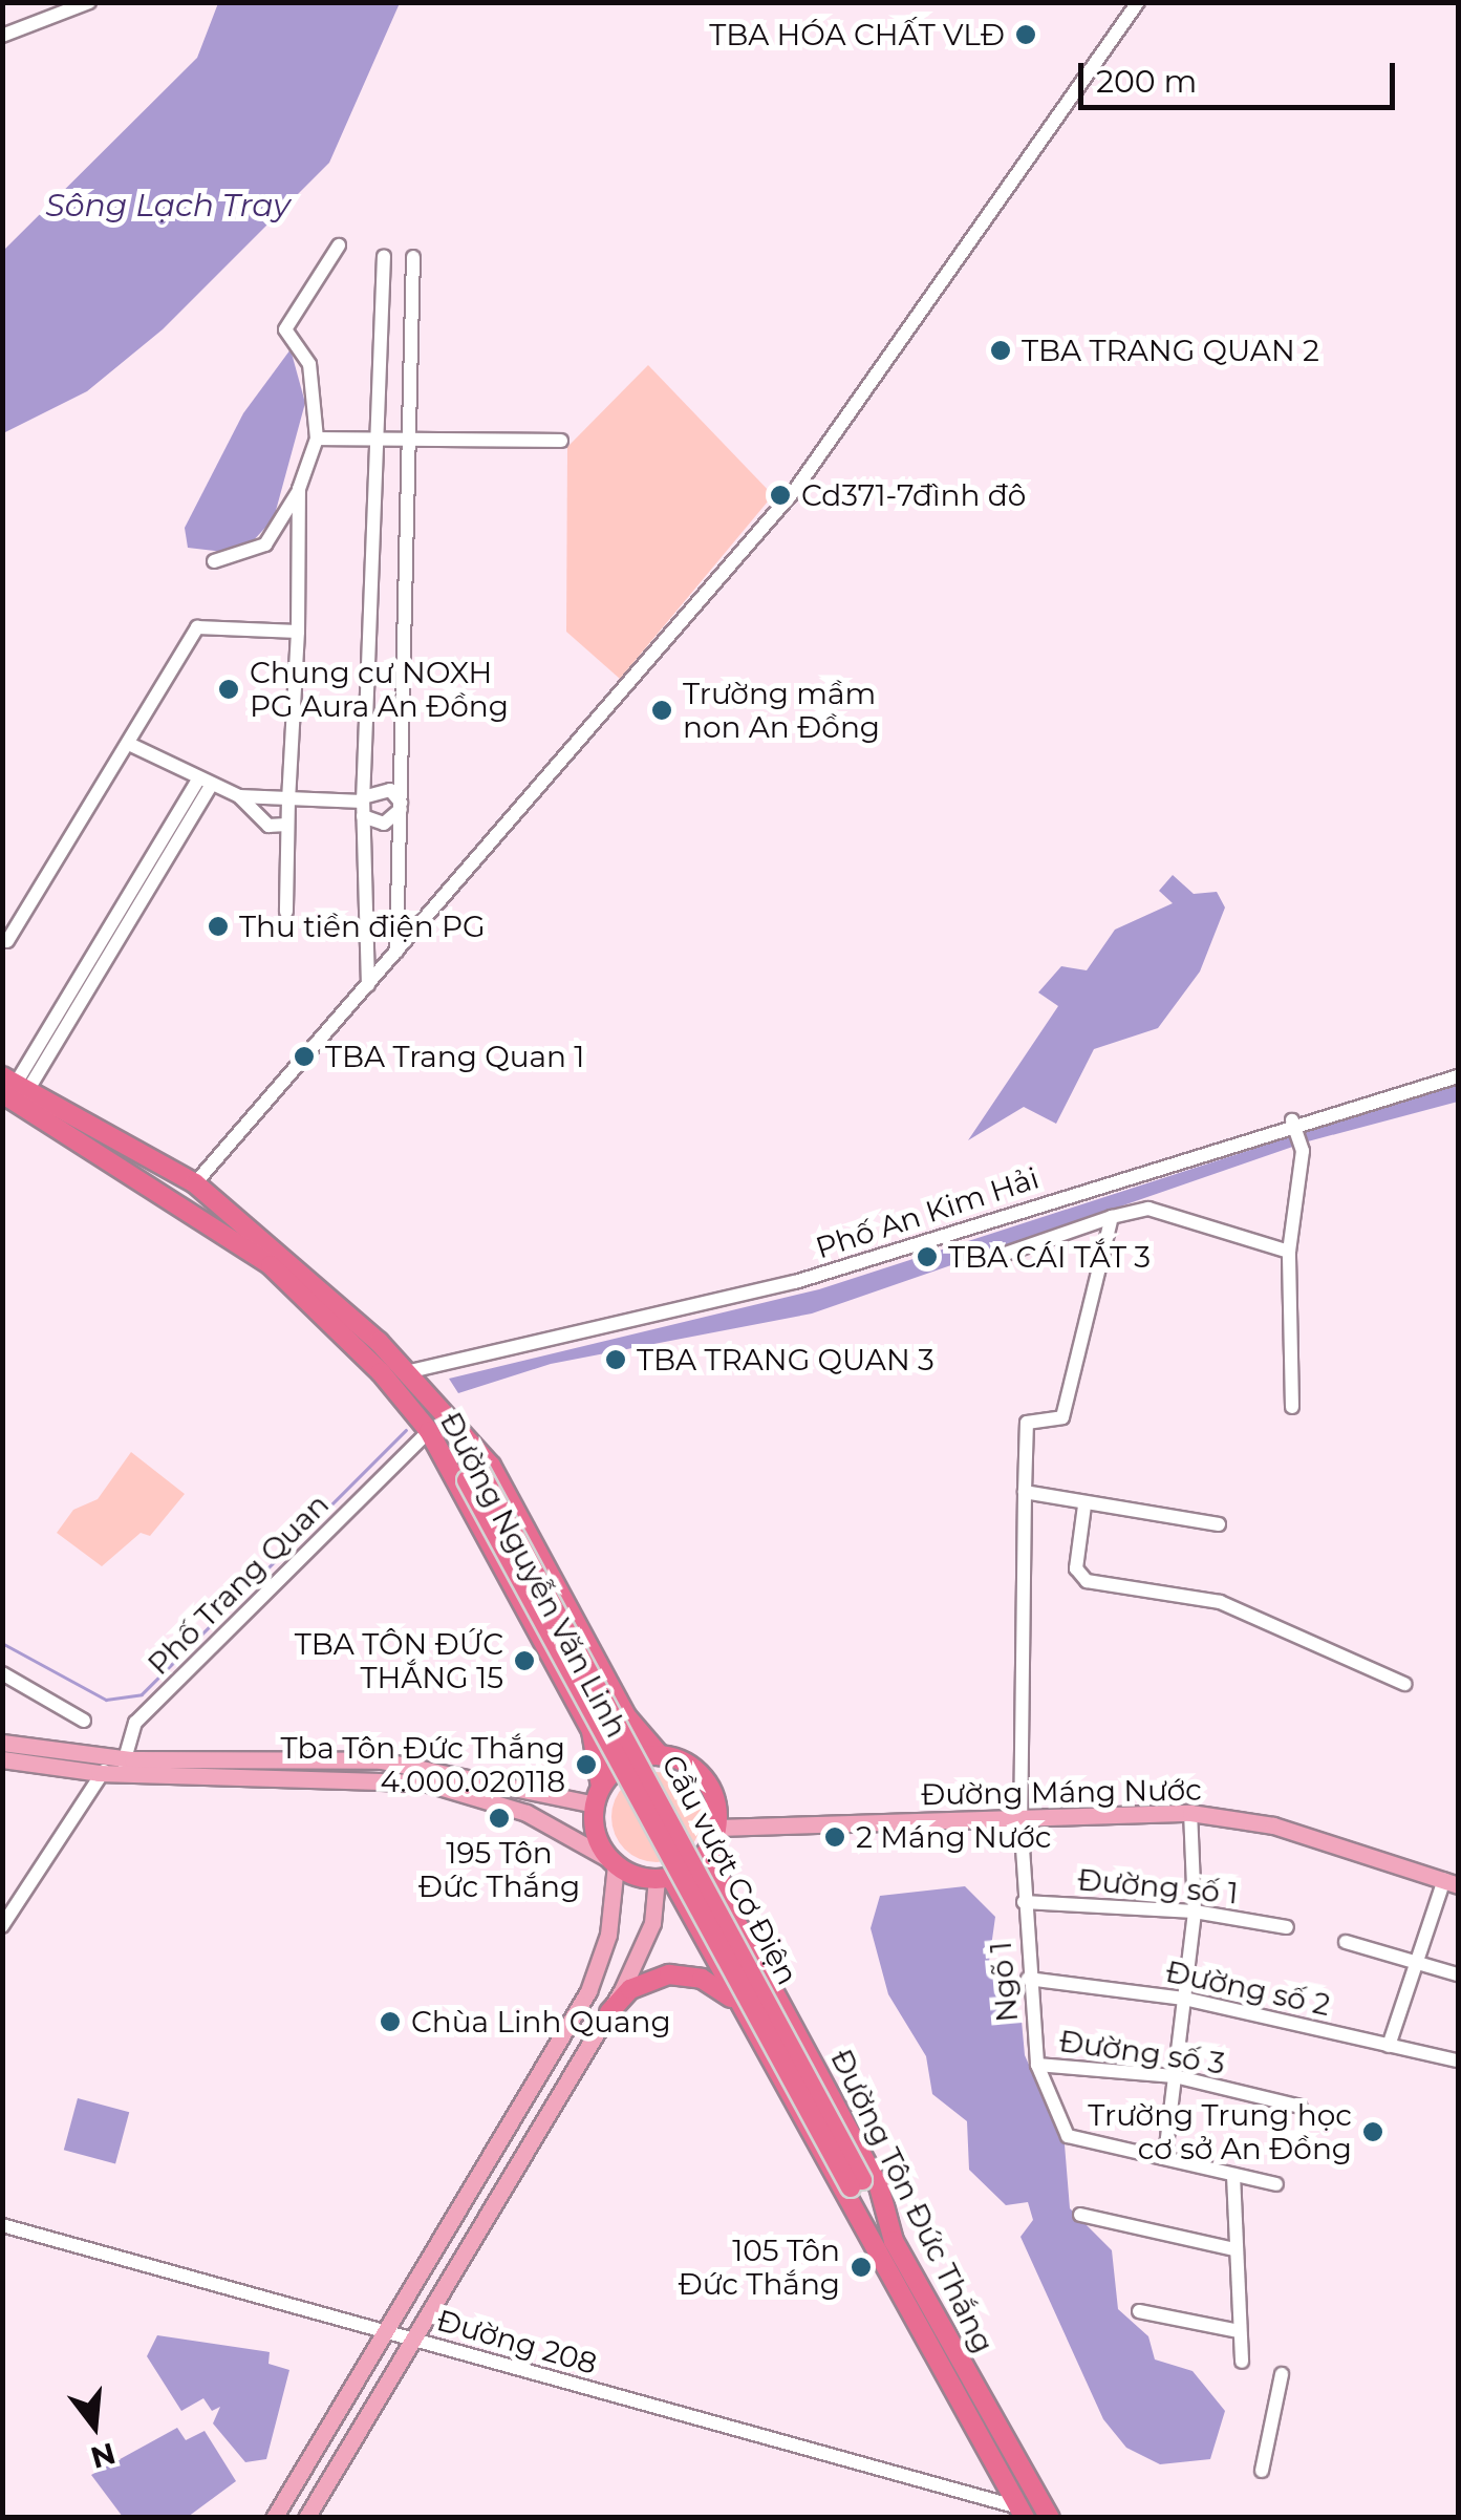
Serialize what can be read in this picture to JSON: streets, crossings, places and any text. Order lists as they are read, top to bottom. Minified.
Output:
{"streets":{"highway":["Đường Nguyễn Văn Linh","Cầu vượt Cơ Điện","Đường Tôn Đức Thắng"],"main road":["Đường Máng Nước"],"street":["Phố An Kim Hải","Phố Trang Quan","Đường số 1","Ngõ 1","Đường số 2","Đường số 3","Đường 208"]},"crossings":[["Phố An Kim Hải","Đường Nguyễn Văn Linh"],["Đường Nguyễn Văn Linh","Phố Trang Quan"],["Đường Nguyễn Văn Linh","Đường Máng Nước"],["Đường Nguyễn Văn Linh","Cầu vượt Cơ Điện"],["Đường Nguyễn Văn Linh","Đường Tôn Đức Thắng"],["Phố Trang Quan","Cầu vượt Cơ Điện"],["Đường Máng Nước","Ngõ 1"],["Đường Máng Nước","Đường Tôn Đức Thắng"],["Cầu vượt Cơ Điện","Đường Tôn Đức Thắng"],["Đường số 1","Ngõ 1"],["Ngõ 1","Đường số 2"],["Ngõ 1","Đường số 3"],["Đường Tôn Đức Thắng","Đường 208"]],"water":["Sông Lạch Tray"],"places":["TBA HÓA CHẤT VLĐ","TBA TRANG QUAN 2","Cd371-7đình đô","Chung cư NOXH PG Aura An Đồng","Trường mầm non An Đồng","Thu tiền điện PG","TBA Trang Quan 1","TBA CÁI TẮT 3","TBA TRANG QUAN 3","TBA TÔN ĐỨC THẮNG 15","Tba Tôn Đức Thắng 4.000.020118","195 Tôn Đức Thắng","2 Máng Nước","Chùa Linh Quang","Trường Trung học cơ sở An Đồng","105 Tôn Đức Thắng"],"scale_bar":"200 m","north":"bottom"}
